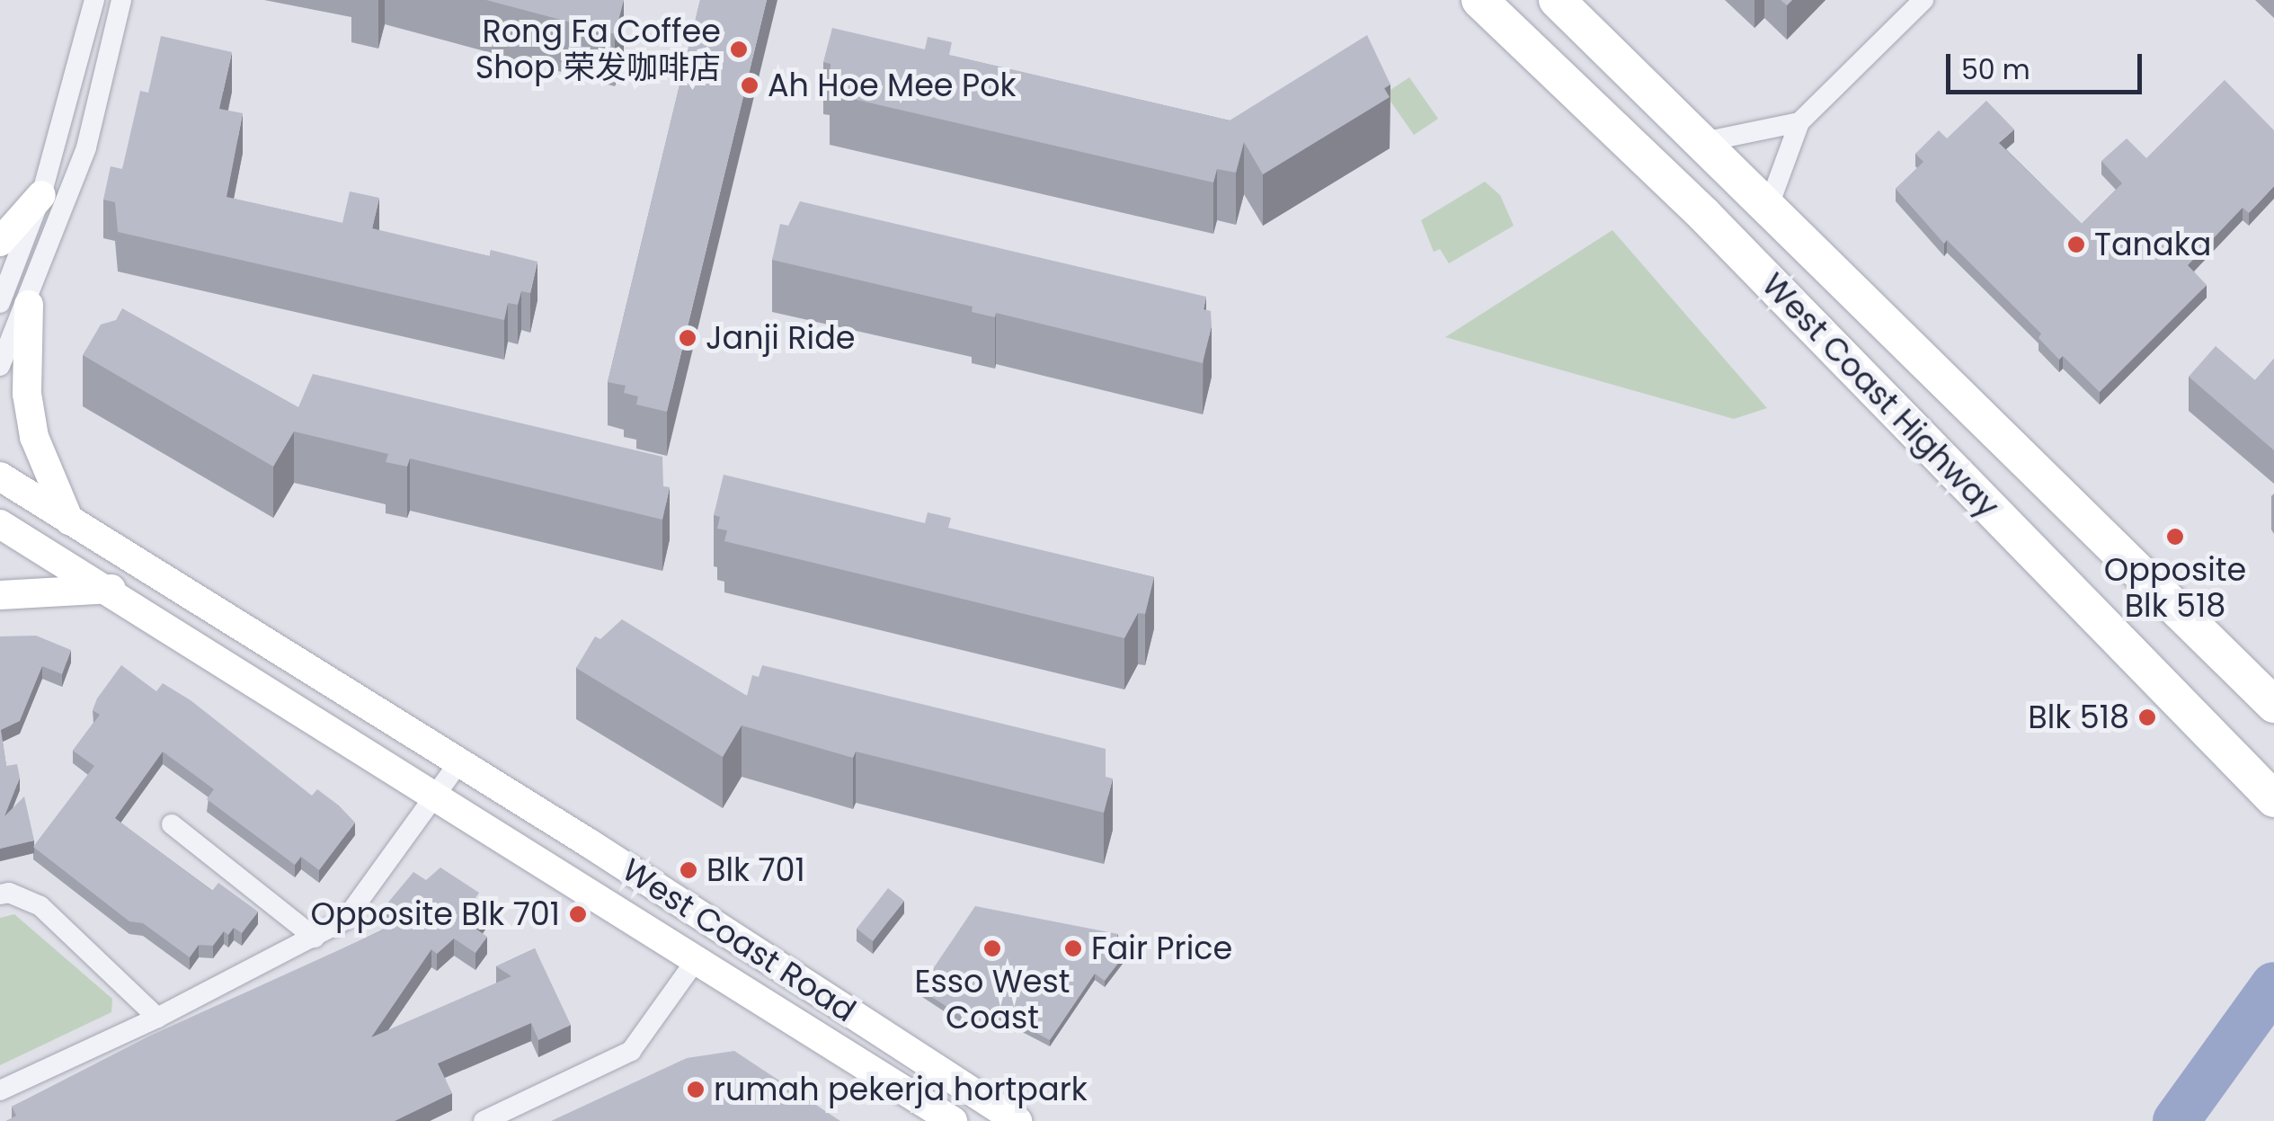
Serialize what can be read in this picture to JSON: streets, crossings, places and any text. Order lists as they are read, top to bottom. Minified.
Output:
{"streets":{"highway":["West Coast Highway"],"main road":["West Coast Road"]},"places":["Rong Fa Coffee Shop 荣发咖啡店","Ah Hoe Mee Pok","Tanaka","Janji Ride","Opposite Blk 518","Blk 518","Blk 701","Opposite Blk 701","Esso West Coast","Fair Price","rumah pekerja hortpark"],"scale_bar":"50 m"}
